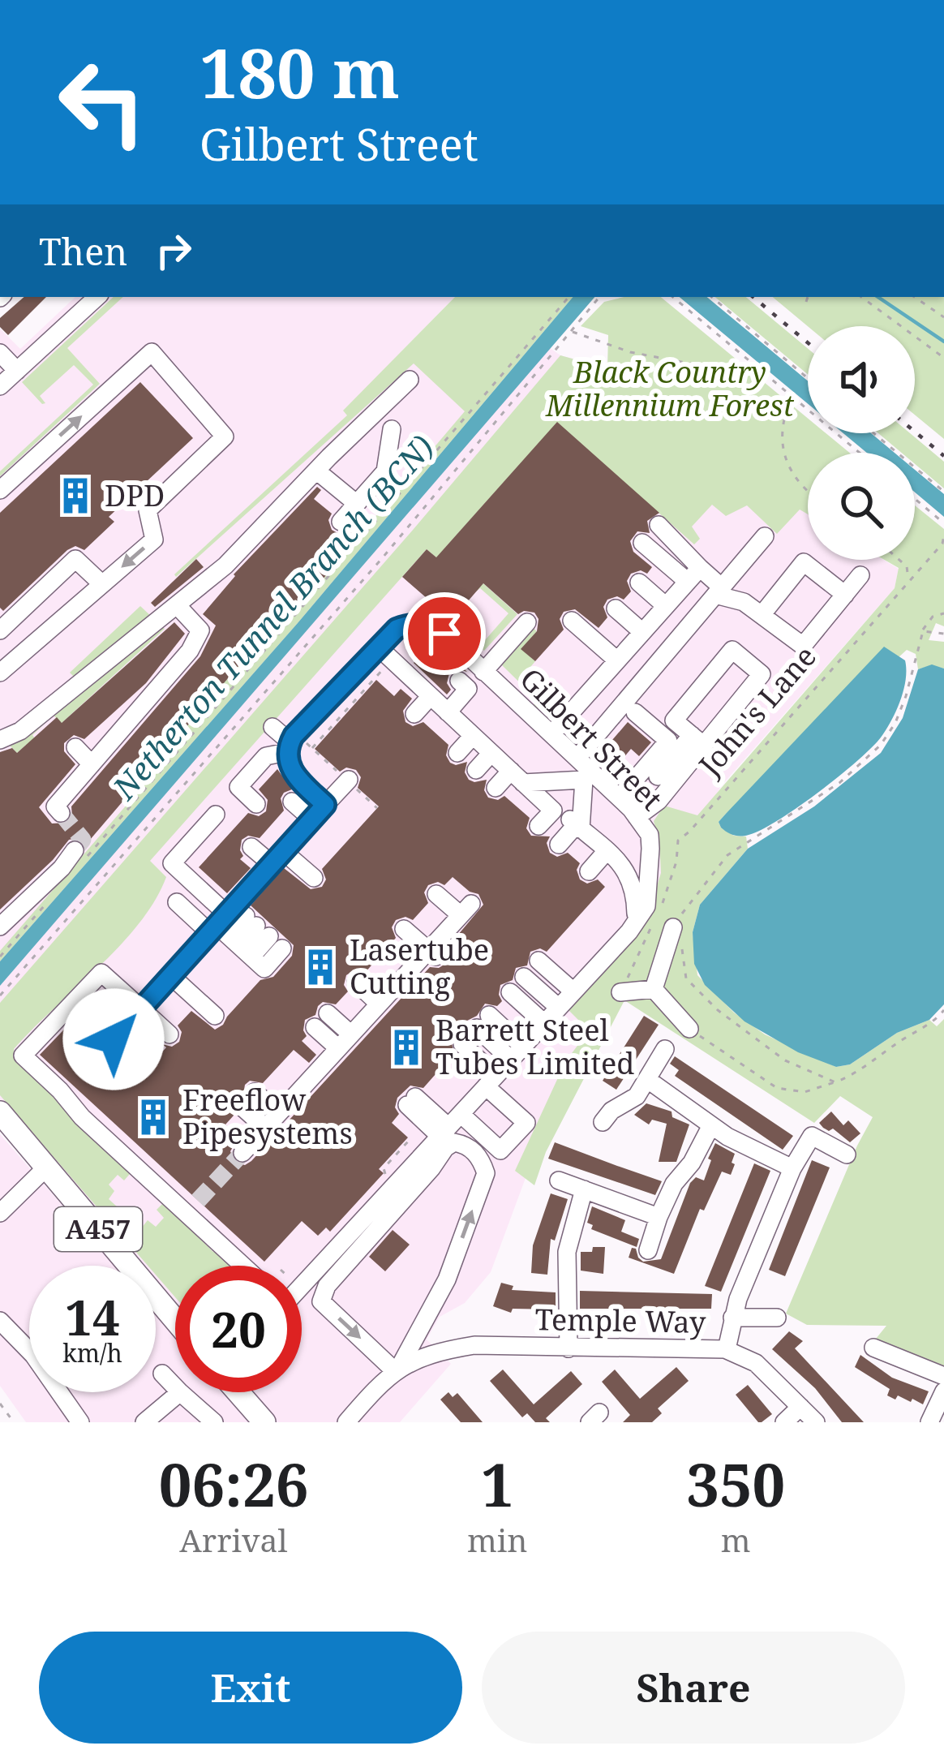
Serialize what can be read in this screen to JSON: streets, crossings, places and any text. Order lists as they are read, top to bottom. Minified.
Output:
{"streets":{"main road":["A457"],"street":["Gilbert Street","Temple Way"],"path":["John's Lane"]},"water":["Netherton Tunnel Branch (BCN)"],"parks":["Black Country Millennium Forest"],"places":{"building":["DPD","Lasertube Cutting","Barrett Steel Tubes Limited","Freeflow Pipesystems"]},"page":{"turn":["180 m","Gilbert Street"],"then":"Then","speed":"14 km/h","limit":"20","eta":["06:26","Arrival","1","min","350","m"],"buttons":["Exit","Share"]}}
